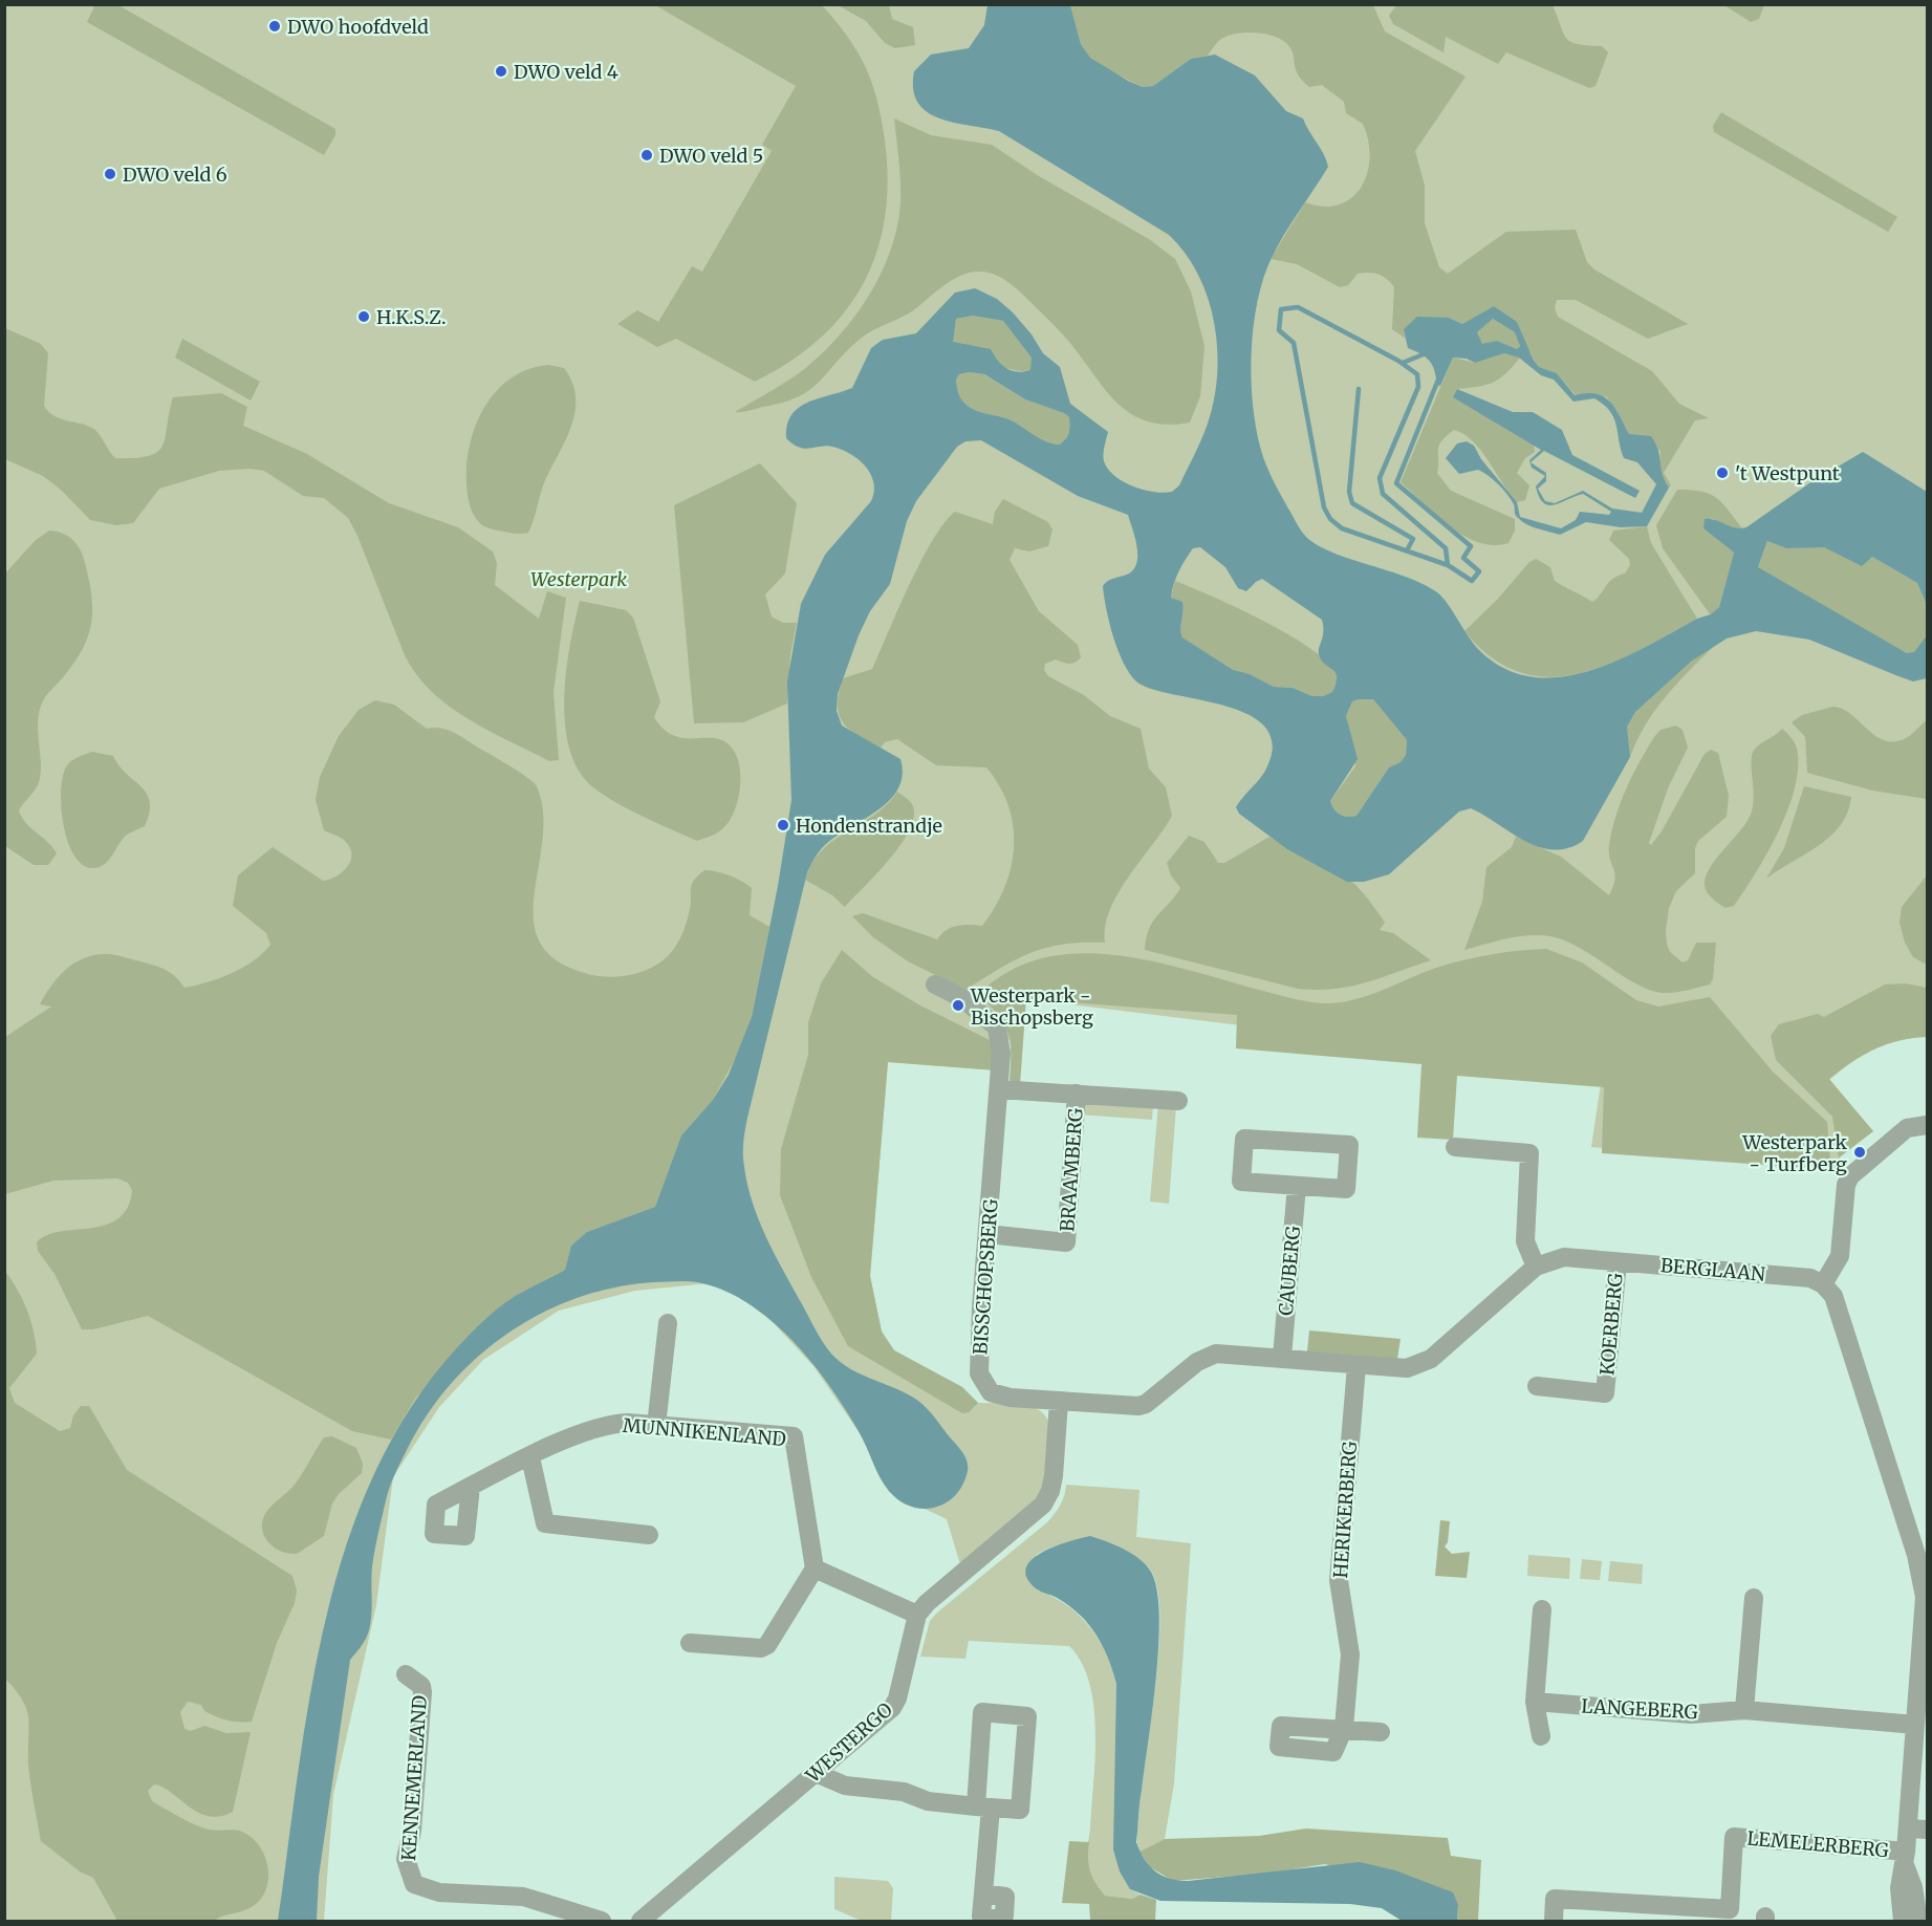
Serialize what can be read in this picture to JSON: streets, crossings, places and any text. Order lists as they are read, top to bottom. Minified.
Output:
{"streets":{"street":["BRAAMBERG","BERGLAAN","CAUBERG","BISSCHOPSBERG","KOERBERG","MUNNIKENLAND","HERIKERBERG","LANGEBERG","WESTERGO","KENNEMERLAND","LEMELERBERG"]},"crossings":[["BRAAMBERG","BISSCHOPSBERG"],["BERGLAAN","CAUBERG"],["BERGLAAN","BISSCHOPSBERG"],["BERGLAAN","KOERBERG"],["BERGLAAN","HERIKERBERG"]],"parks":["Westerpark"],"places":["DWO hoofdveld","DWO veld 4","DWO veld 5","DWO veld 6","H.K.S.Z.","'t Westpunt","Hondenstrandje","Westerpark - Bischopsberg","Westerpark - Turfberg"]}
